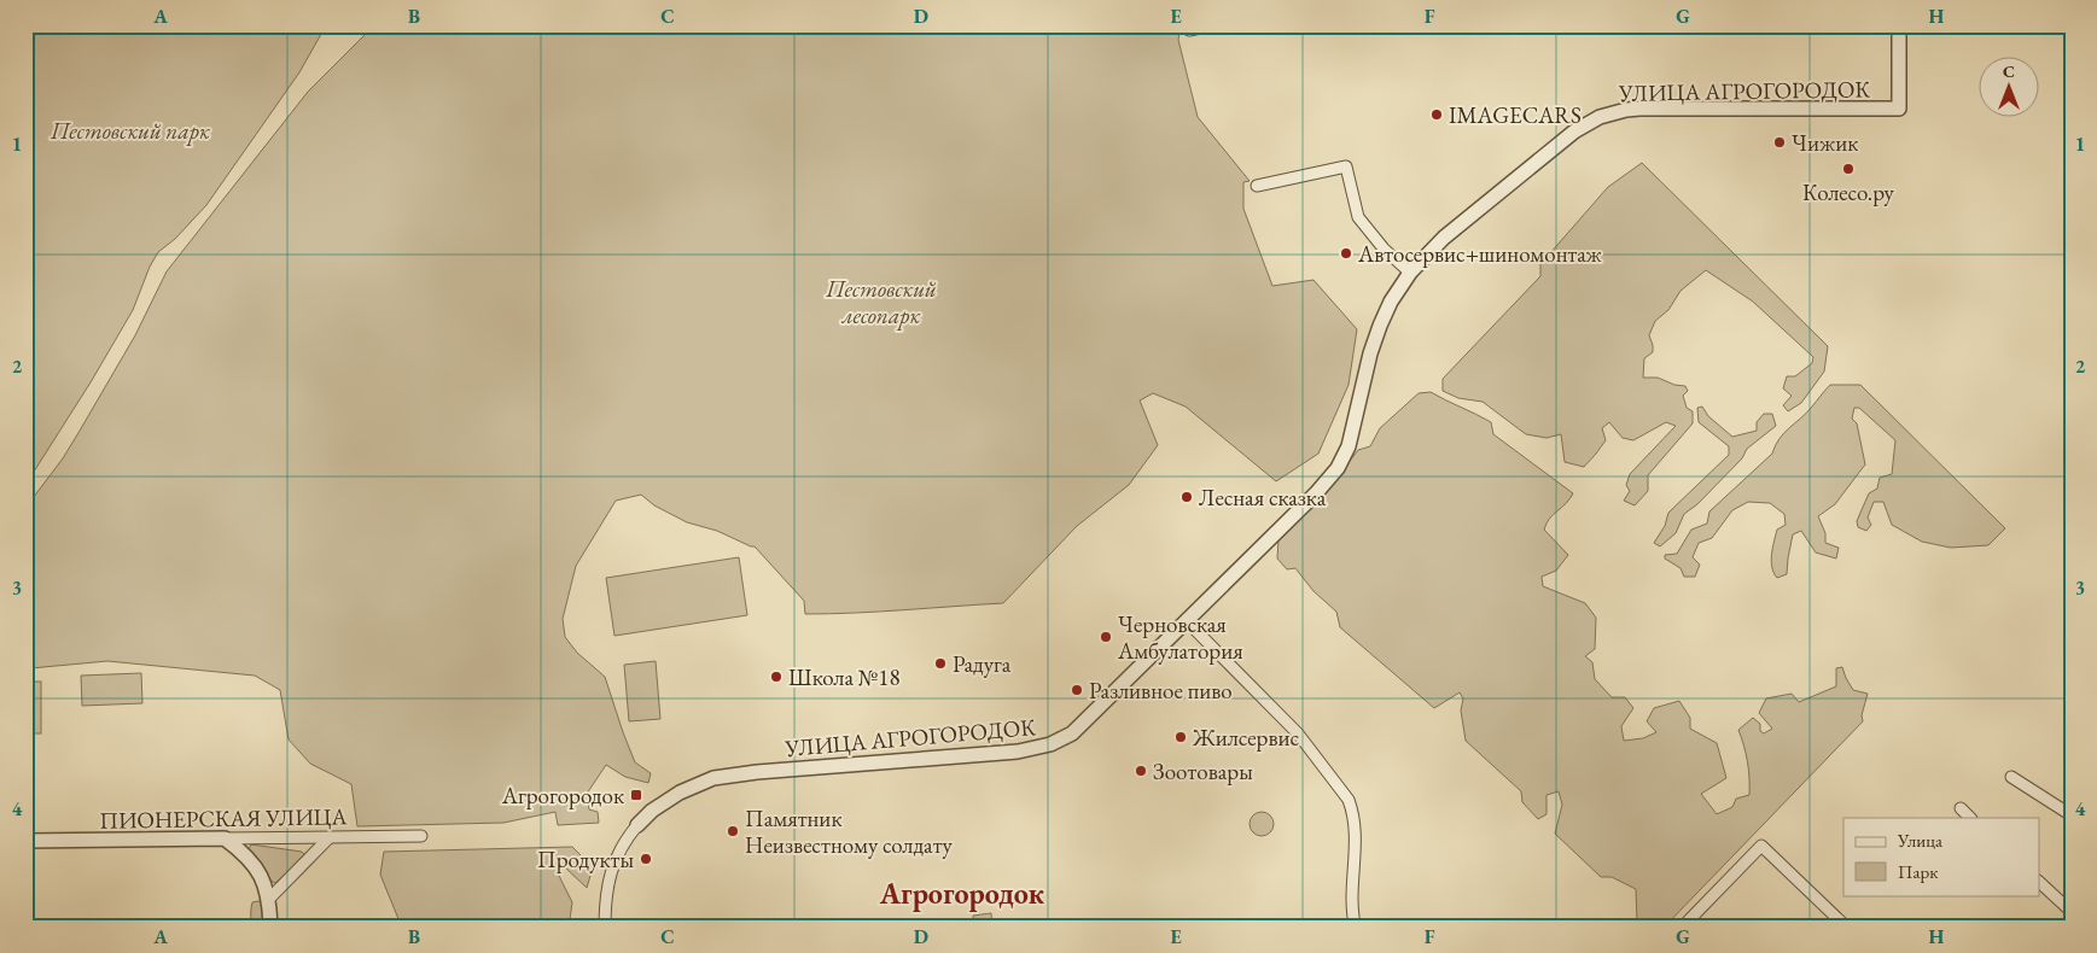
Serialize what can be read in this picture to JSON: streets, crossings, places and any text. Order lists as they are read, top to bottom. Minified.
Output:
{"streets":{"street":["УЛИЦА АГРОГОРОДОК","ПИОНЕРСКАЯ УЛИЦА"]},"districts":["Агрогородок"],"parks":["Пестовский парк","Пестовский лесопарк"],"places":{"other":["IMAGECARS","Чижик","Колесо.ру","Автосервис+шиномонтаж","Лесная сказка","Черновская Амбулатория","Радуга","Школа №18","Разливное пиво","Жилсервис","Зоотовары","Памятник Неизвестному солдату","Продукты"],"transit":["Агрогородок"]},"legend":["Улица","Парк"],"north":"top","grid":{"columns":["A","B","C","D","E","F","G","H"],"rows":["1","2","3","4"]}}
